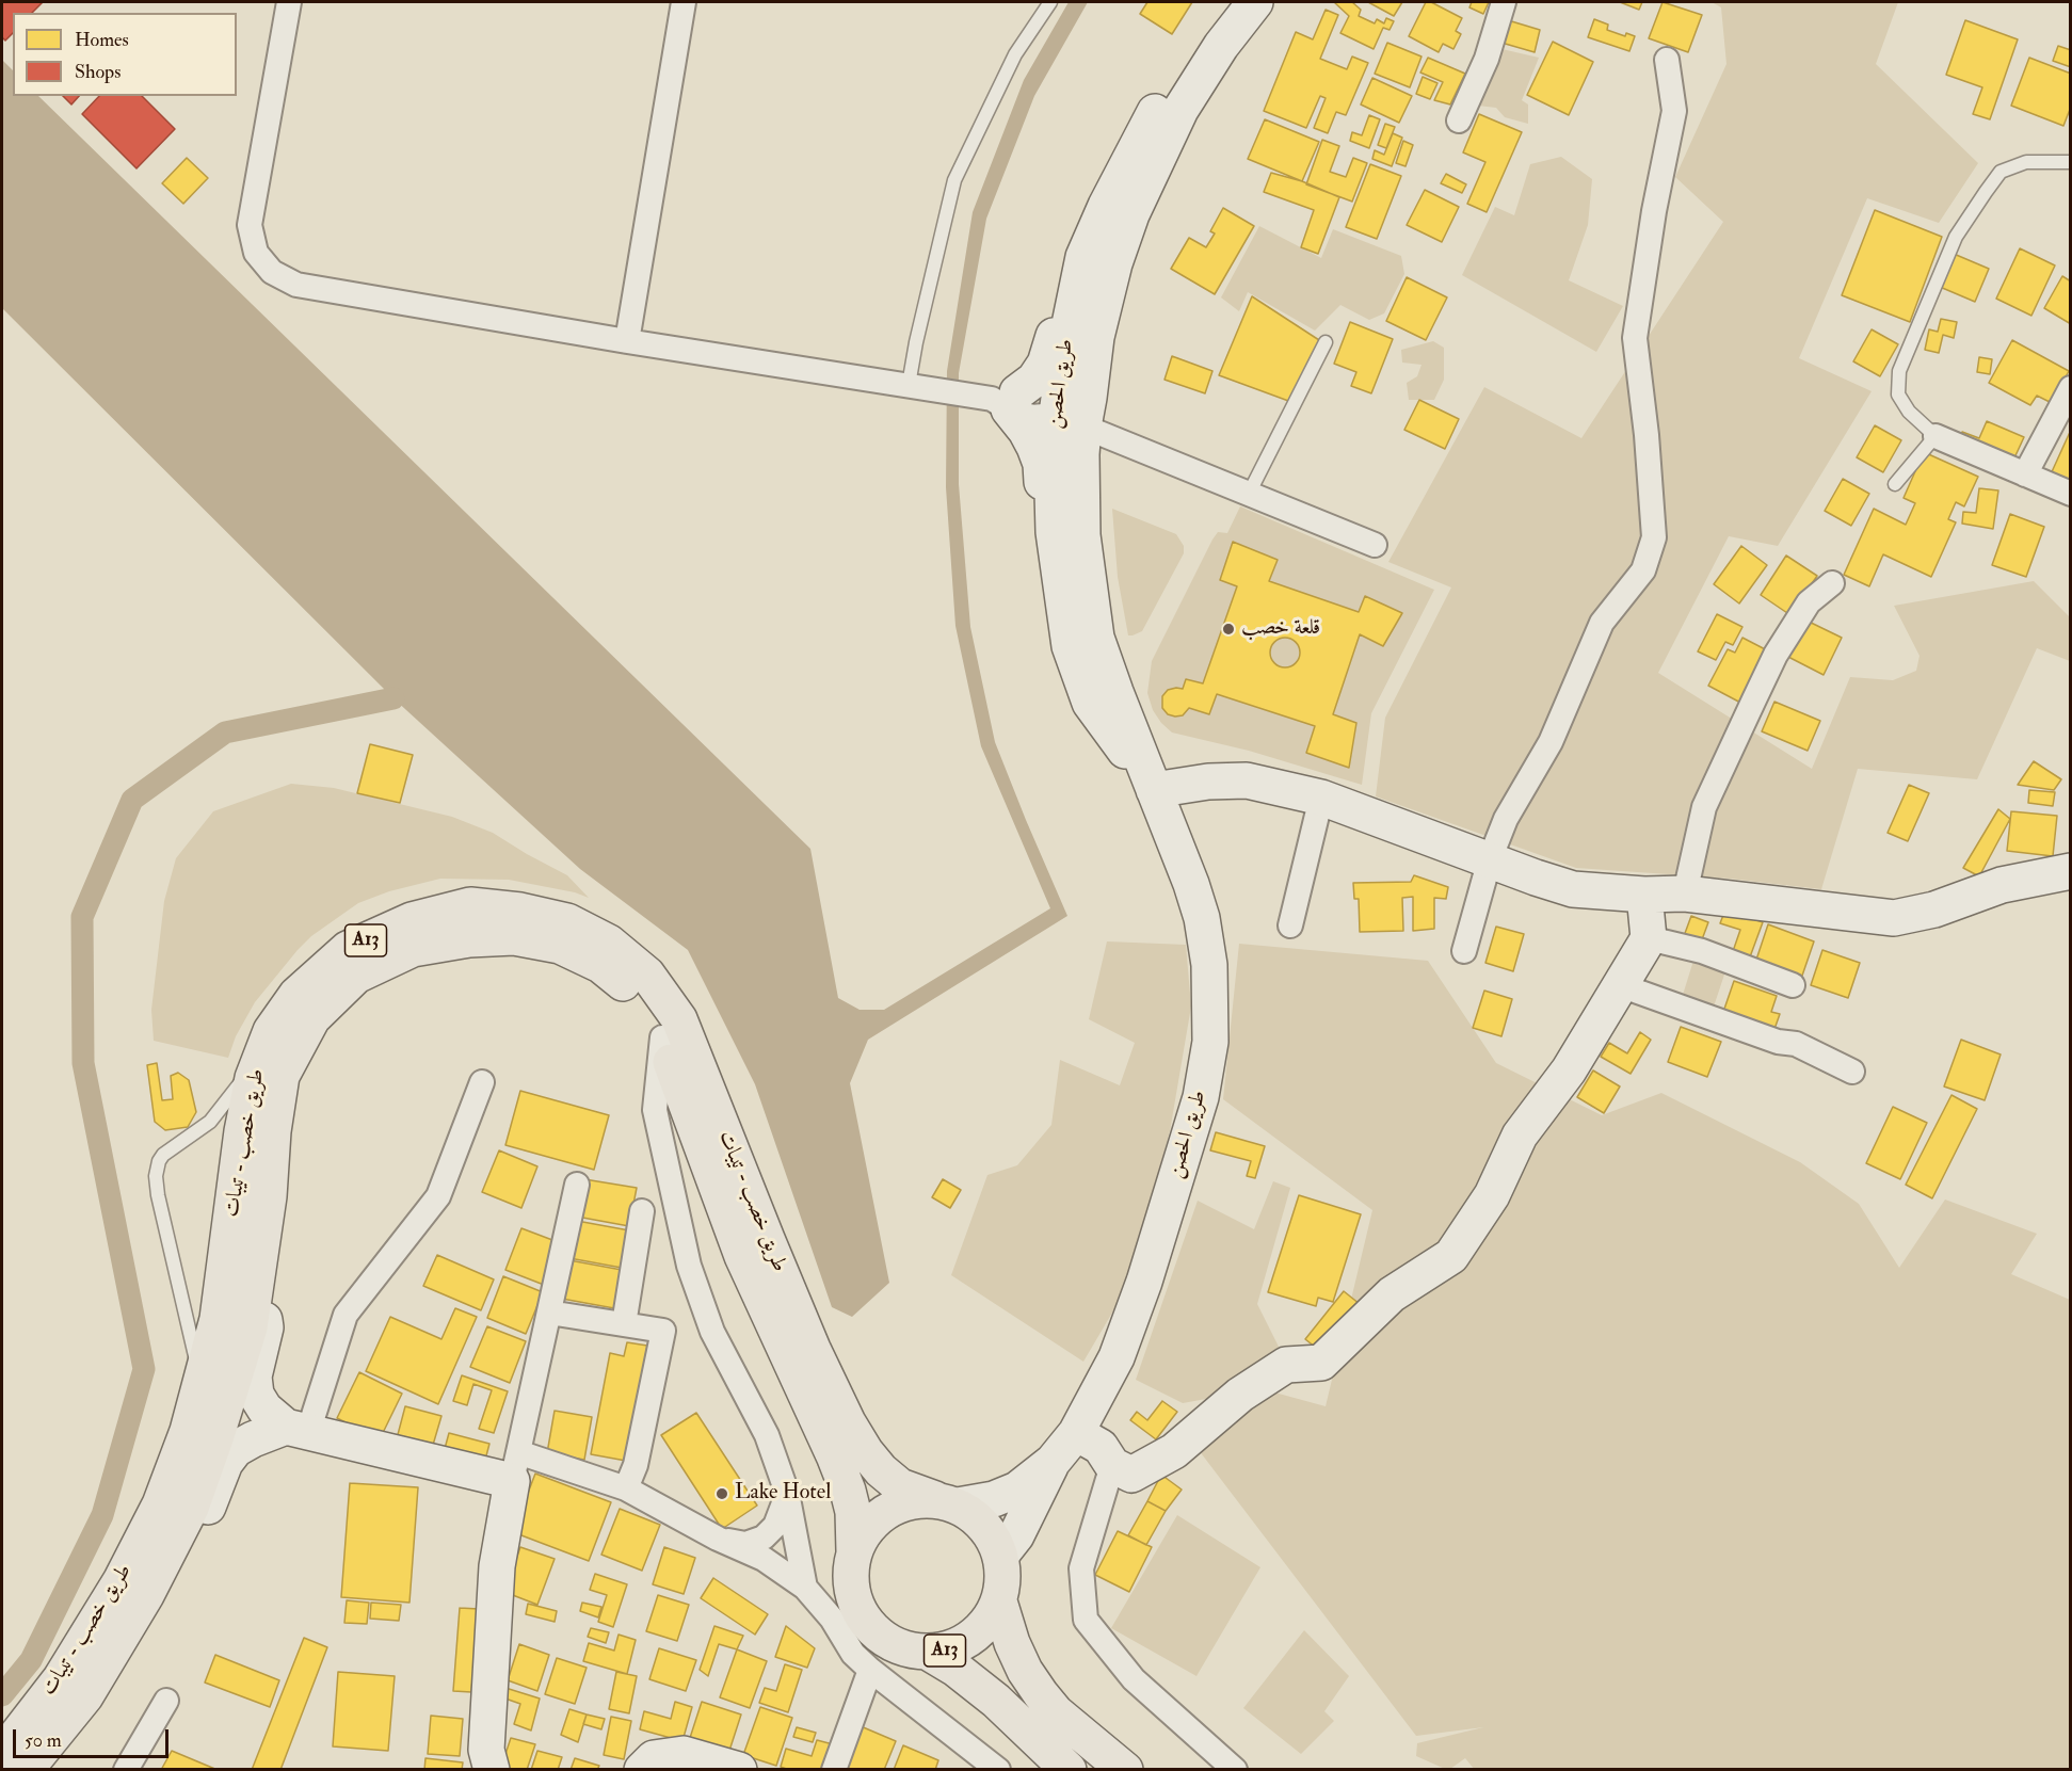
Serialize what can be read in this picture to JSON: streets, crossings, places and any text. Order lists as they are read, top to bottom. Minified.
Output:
{"streets":{"highway":["A13","طريق خصب - تيبات"],"street":["طريق الحصن"]},"crossings":[["طريق الحصن","A13"],["طريق الحصن","طريق خصب - تيبات"],["A13","طريق خصب - تيبات"]],"places":["قلعة خصب","Lake Hotel"],"legend":["Homes","Shops"],"scale_bar":"50 m"}
